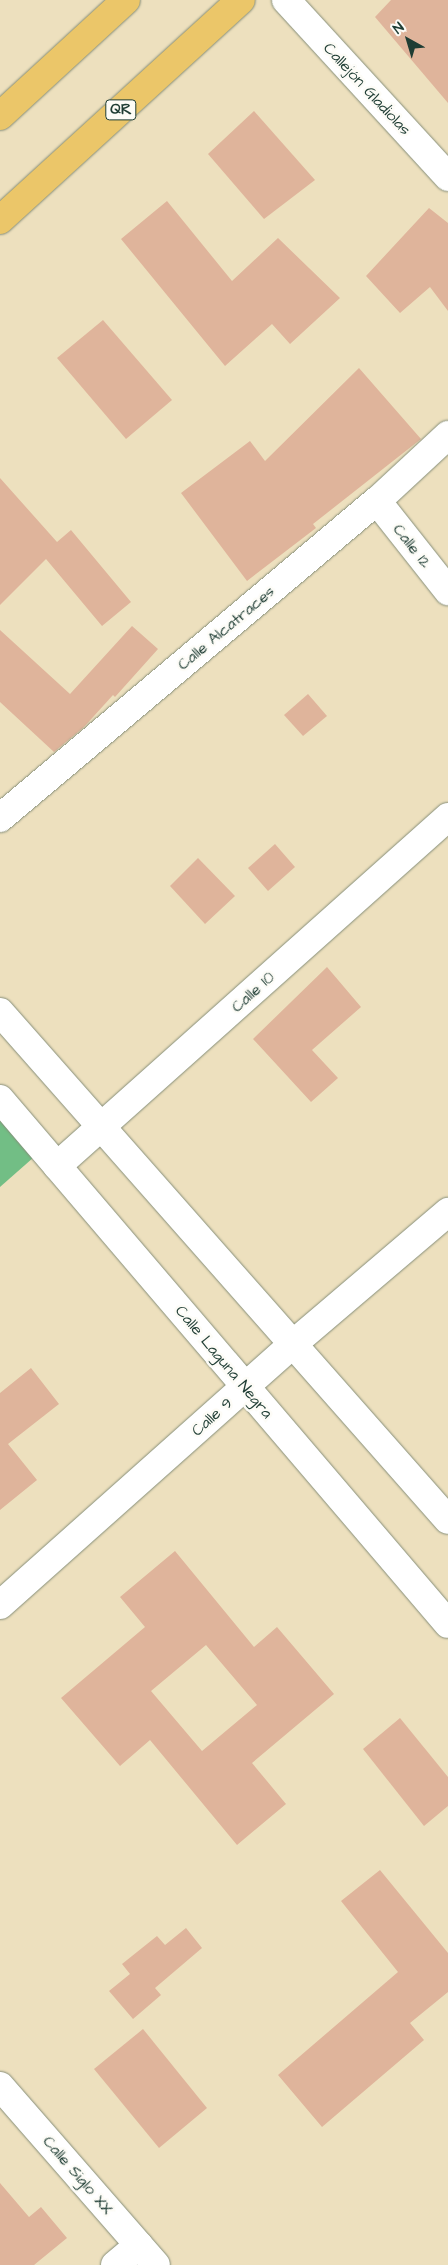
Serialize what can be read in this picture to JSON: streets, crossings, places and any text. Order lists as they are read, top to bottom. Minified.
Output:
{"streets":{"main road":["QR"],"street":["Callejón Gladiolas","Calle 12","Calle Alcatraces","Calle 10","Calle Laguna Negra","Calle 9","Calle Siglo XX"]},"crossings":[["Calle 12","Calle Alcatraces"],["Calle 10","Calle Laguna Negra"],["Calle Laguna Negra","Calle 9"]],"north":"top left"}
